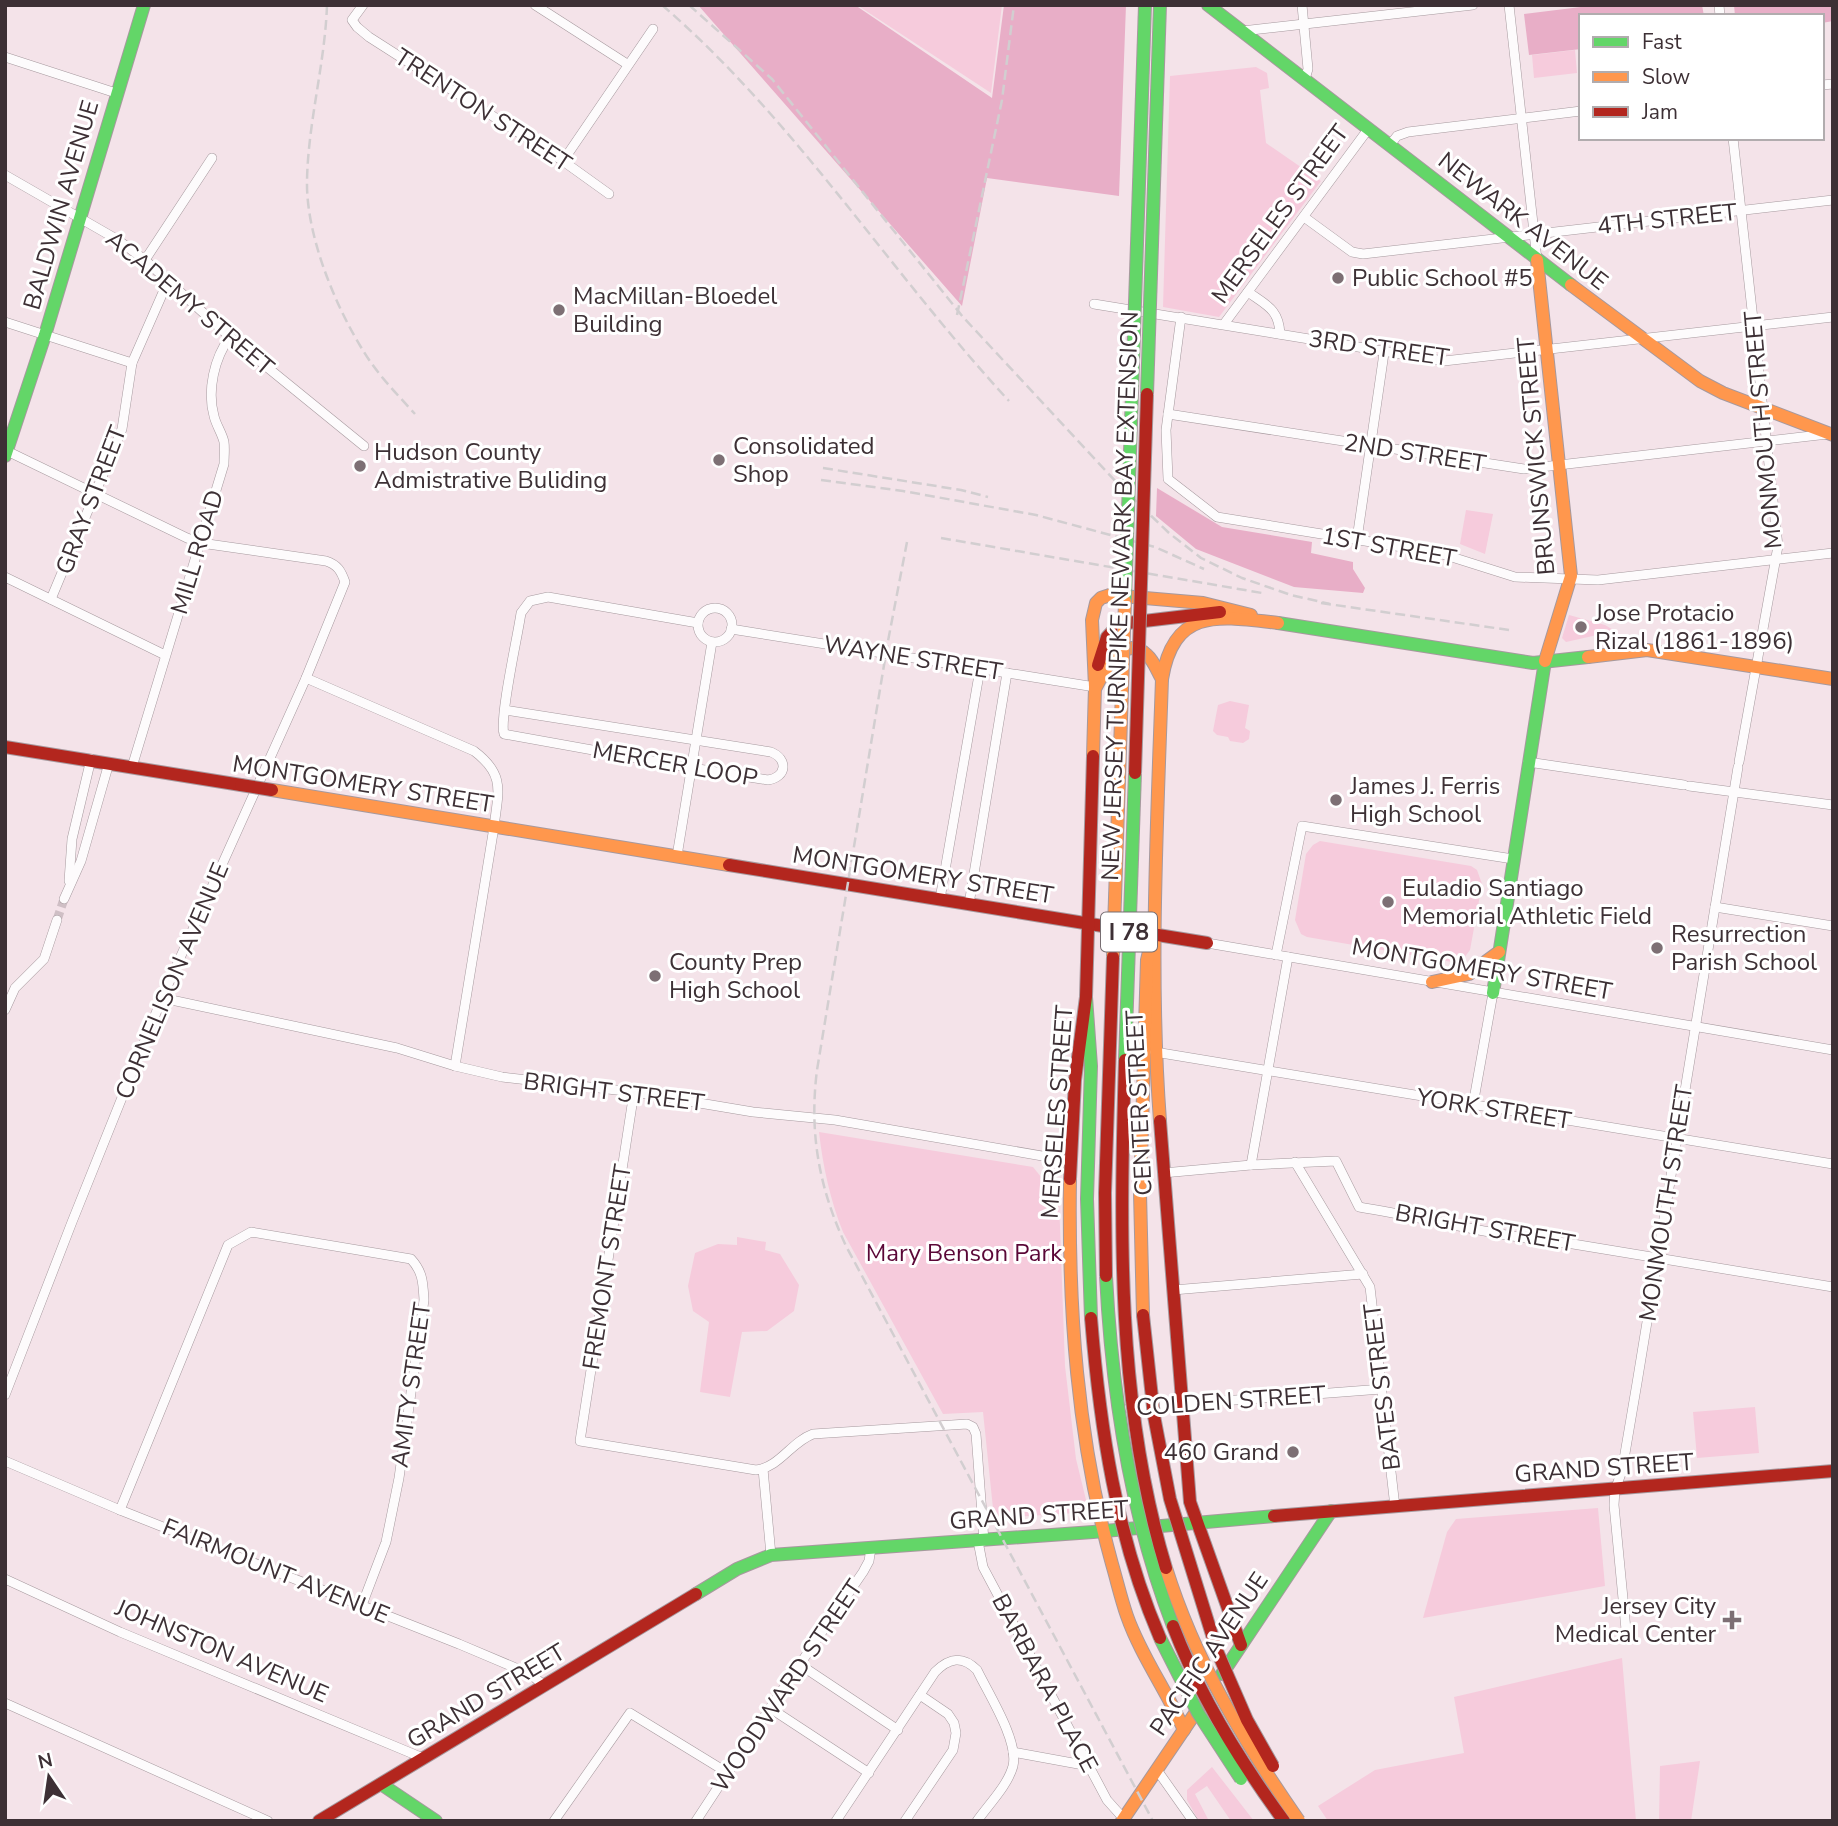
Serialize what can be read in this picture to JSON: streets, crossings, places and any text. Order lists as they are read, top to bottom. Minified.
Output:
{"streets":{"main road":["BALDWIN AVENUE","MERSELES STREET","NEWARK AVENUE","BRUNSWICK STREET","NEW JERSEY TURNPIKE NEWARK BAY EXTENSION","MONTGOMERY STREET","I 78","CENTER STREET","GRAND STREET","PACIFIC AVENUE"],"street":["TRENTON STREET","4TH STREET","ACADEMY STREET","3RD STREET","MONMOUTH STREET","2ND STREET","GRAY STREET","1ST STREET","MILL ROAD","WAYNE STREET","MERCER LOOP","CORNELISON AVENUE","BRIGHT STREET","YORK STREET","FREMONT STREET","AMITY STREET","BATES STREET","COLDEN STREET","FAIRMOUNT AVENUE","JOHNSTON AVENUE","BARBARA PLACE","WOODWARD STREET"]},"crossings":[["BALDWIN AVENUE","ACADEMY STREET"],["MERSELES STREET","4TH STREET"],["MERSELES STREET","NEWARK AVENUE"],["MERSELES STREET","3RD STREET"],["MERSELES STREET","2ND STREET"],["MERSELES STREET","1ST STREET"],["MERSELES STREET","WAYNE STREET"],["MERSELES STREET","MONTGOMERY STREET"],["MERSELES STREET","BRIGHT STREET"],["MERSELES STREET","COLDEN STREET"],["MERSELES STREET","GRAND STREET"],["MERSELES STREET","PACIFIC AVENUE"],["4TH STREET","NEWARK AVENUE"],["4TH STREET","MONMOUTH STREET"],["4TH STREET","BRUNSWICK STREET"],["NEWARK AVENUE","3RD STREET"],["NEWARK AVENUE","MONMOUTH STREET"],["NEWARK AVENUE","2ND STREET"],["NEWARK AVENUE","BRUNSWICK STREET"],["ACADEMY STREET","GRAY STREET"],["ACADEMY STREET","MILL ROAD"],["3RD STREET","MONMOUTH STREET"],["3RD STREET","BRUNSWICK STREET"],["MONMOUTH STREET","2ND STREET"],["MONMOUTH STREET","1ST STREET"],["MONMOUTH STREET","MONTGOMERY STREET"],["MONMOUTH STREET","BRIGHT STREET"],["MONMOUTH STREET","YORK STREET"],["MONMOUTH STREET","GRAND STREET"],["2ND STREET","BRUNSWICK STREET"],["BRUNSWICK STREET","1ST STREET"],["BRUNSWICK STREET","MONTGOMERY STREET"],["BRUNSWICK STREET","YORK STREET"],["MILL ROAD","MONTGOMERY STREET"],["MILL ROAD","CORNELISON AVENUE"],["WAYNE STREET","MERCER LOOP"],["MONTGOMERY STREET","CENTER STREET"],["CORNELISON AVENUE","BRIGHT STREET"],["BRIGHT STREET","CENTER STREET"],["BRIGHT STREET","FREMONT STREET"],["BRIGHT STREET","BATES STREET"],["CENTER STREET","YORK STREET"],["CENTER STREET","COLDEN STREET"],["CENTER STREET","GRAND STREET"],["CENTER STREET","PACIFIC AVENUE"],["AMITY STREET","FAIRMOUNT AVENUE"],["BATES STREET","COLDEN STREET"],["BATES STREET","GRAND STREET"],["GRAND STREET","FAIRMOUNT AVENUE"],["GRAND STREET","JOHNSTON AVENUE"],["GRAND STREET","PACIFIC AVENUE"],["GRAND STREET","BARBARA PLACE"],["GRAND STREET","WOODWARD STREET"],["PACIFIC AVENUE","BARBARA PLACE"]],"parks":["Mary Benson Park"],"places":{"other":["Public School #5","MacMillan-Bloedel Building","Consolidated Shop","Hudson County Admistrative Buliding","Jose Protacio Rizal (1861-1896)","James J. Ferris High School","Euladio Santiago Memorial Athletic Field","Resurrection Parish School","County Prep High School","460 Grand"],"health":["Jersey City Medical Center"]},"legend":["Fast","Slow","Jam"],"north":"top"}
